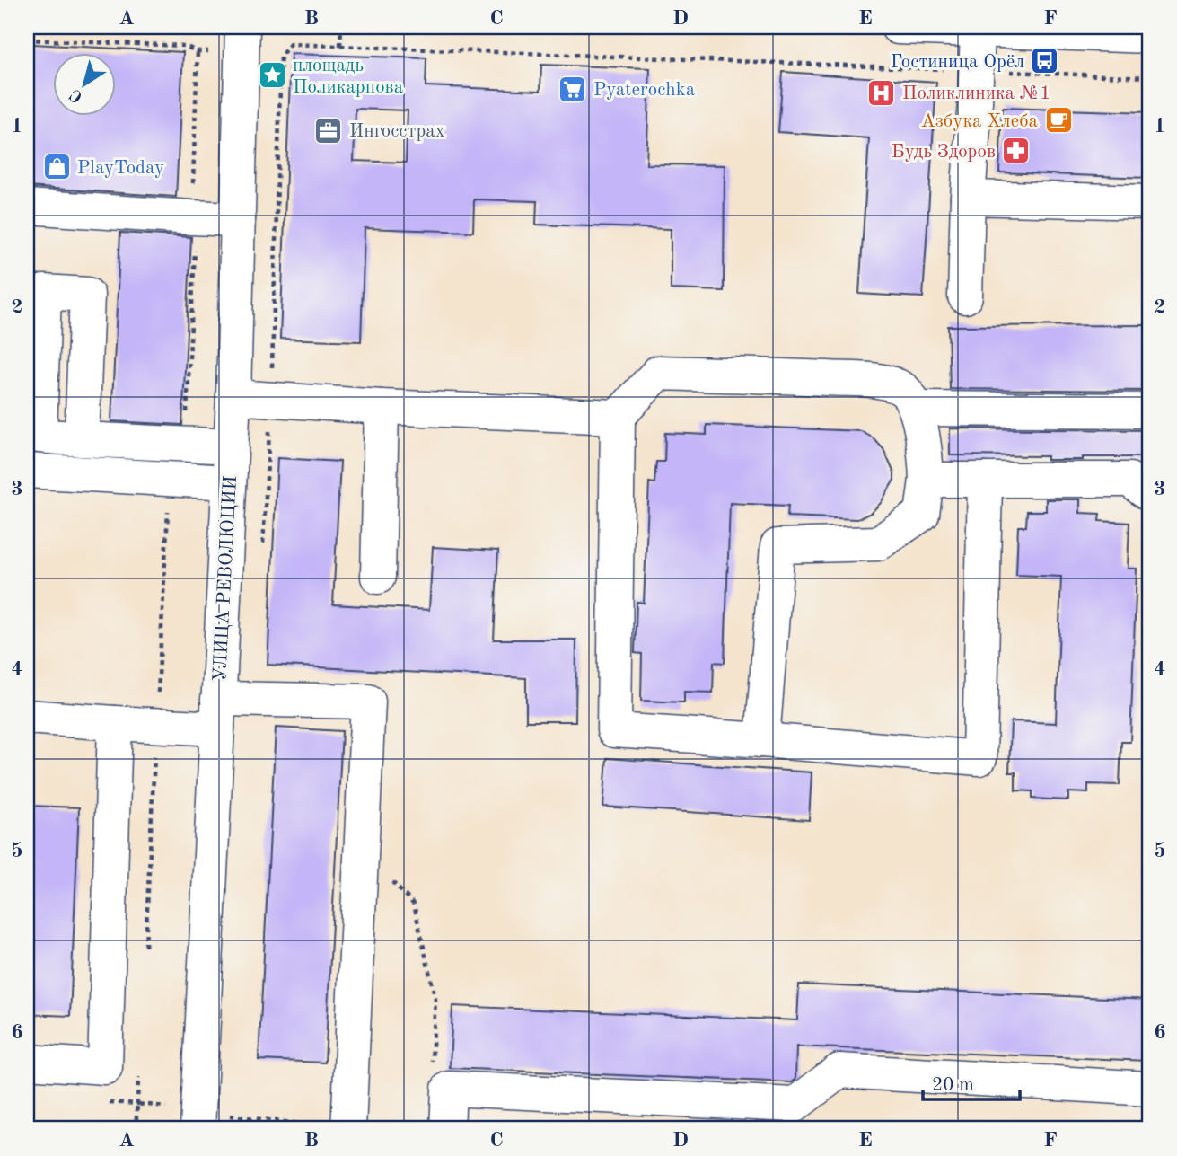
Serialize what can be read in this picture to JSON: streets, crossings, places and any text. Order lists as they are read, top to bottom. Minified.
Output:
{"streets":{"street":["УЛИЦА РЕВОЛЮЦИИ"]},"places":{"bus stop":["Гостиница Орёл"],"place":["площадь Поликарпова"],"supermarket":["Pyaterochka"],"hospital":["Поликлиника №1"],"cafe":["Азбука Хлеба"],"office":["Ингосстрах"],"pharmacy":["Будь Здоров"],"shop":["PlayToday"]},"scale_bar":"20 m","north":"bottom left","grid":{"columns":["A","B","C","D","E","F"],"rows":["1","2","3","4","5","6"]}}
